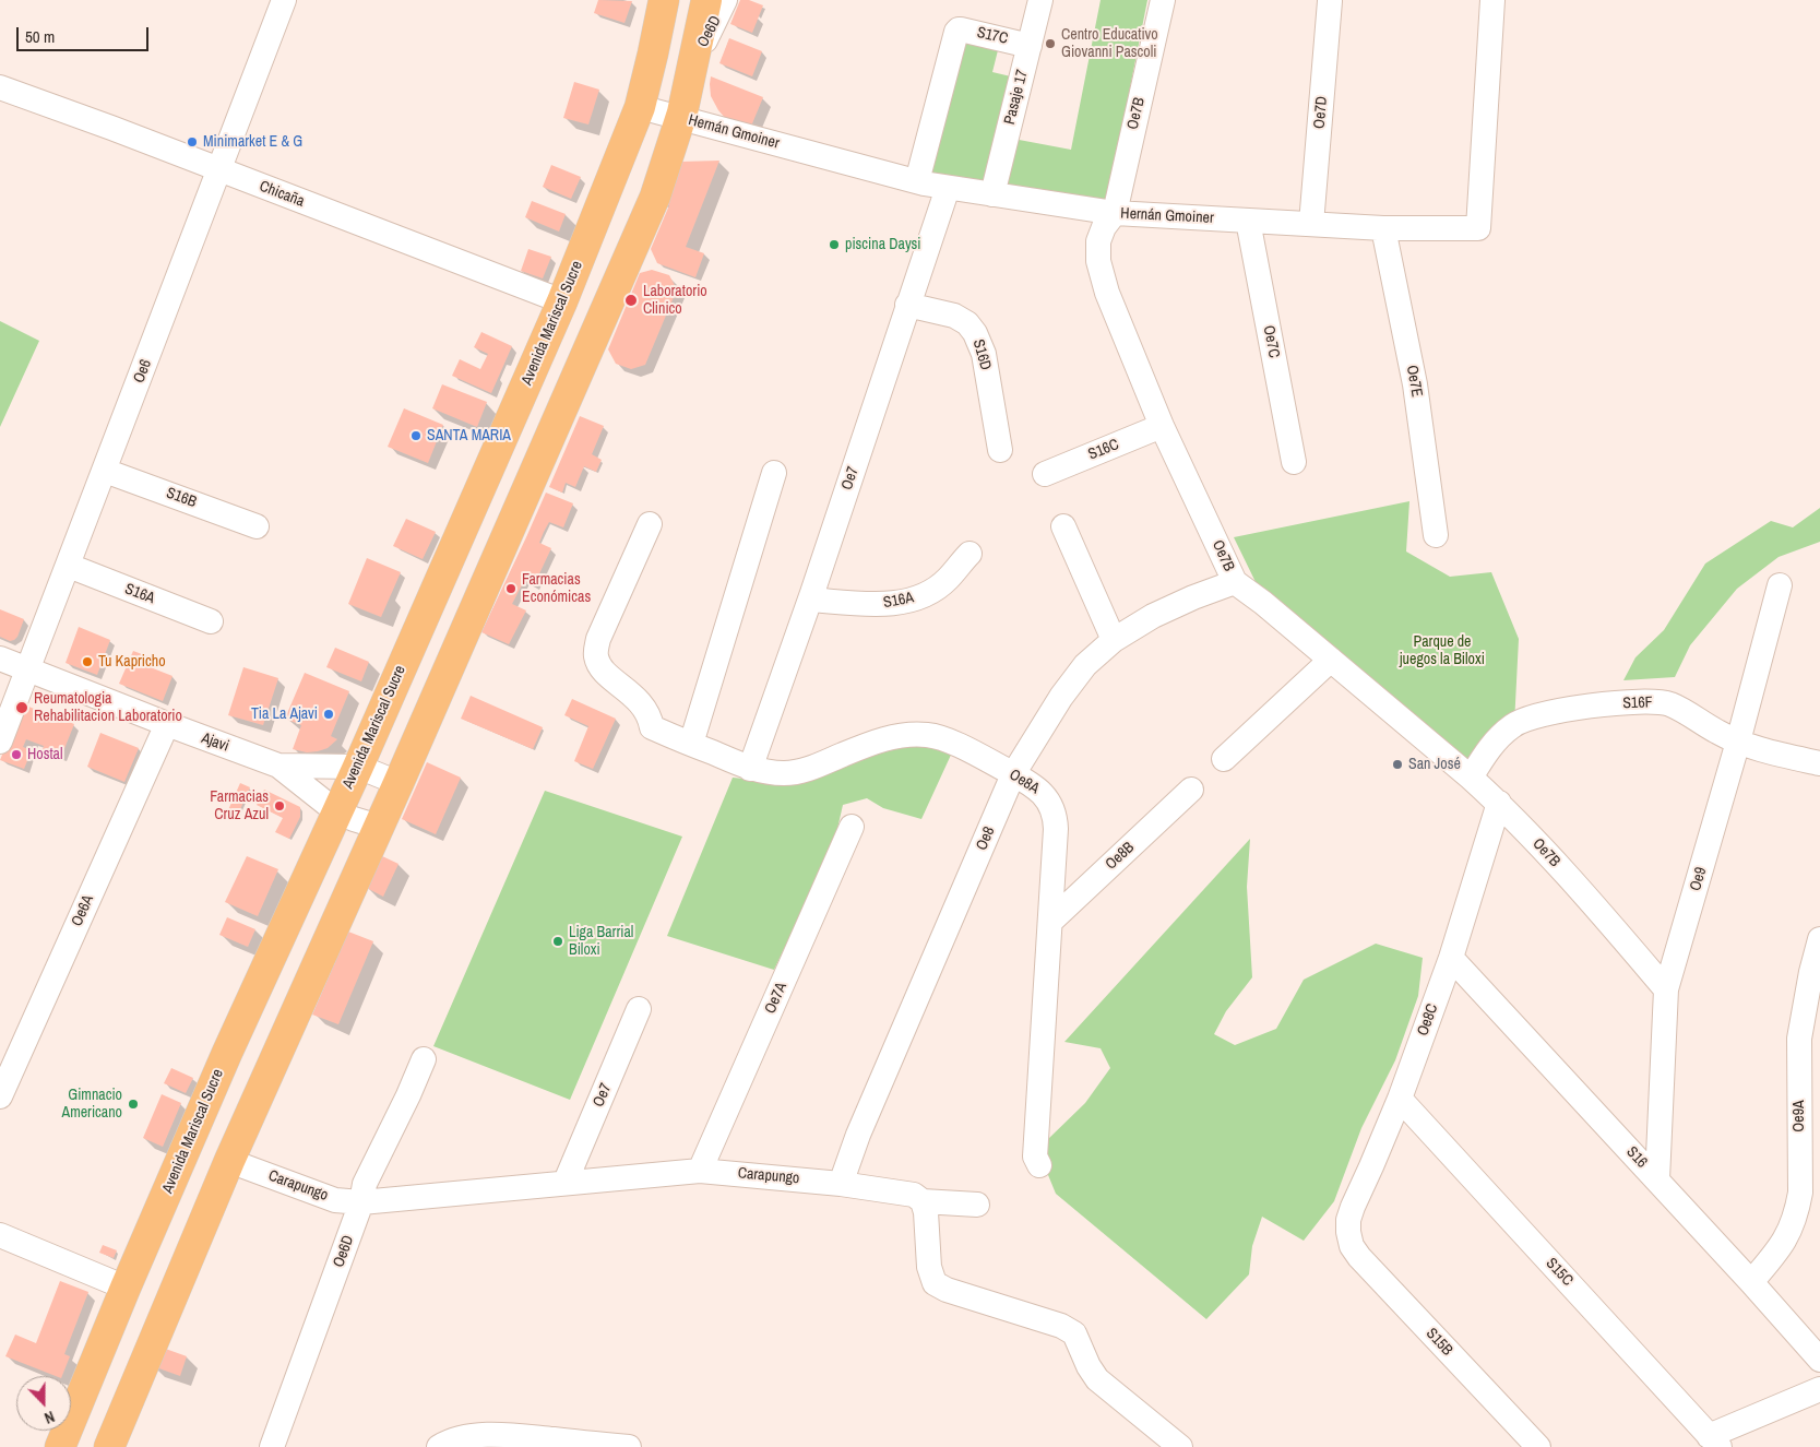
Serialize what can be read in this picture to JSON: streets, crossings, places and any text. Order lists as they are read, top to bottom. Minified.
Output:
{"streets":{"main road":["Avenida Mariscal Sucre"],"street":["Oe6D","S17C","Pasaje 17","Oe7D","Oe7B","Hernán Gmoiner","Chicaña","Oe7C","S16D","Oe6","Oe7E","S16C","Oe7","S16B","S16A","S16F","Ajavi","Oe8A","Oe8","Oe8B","Oe9","Oe6A","Oe7A","Oe8C","Oe9A","S16","Carapungo","S15C","S15B"]},"crossings":[["Oe6D","Carapungo"],["S17C","Pasaje 17"],["S17C","Hernán Gmoiner"],["Pasaje 17","Hernán Gmoiner"],["Oe7D","Hernán Gmoiner"],["Oe7B","Hernán Gmoiner"],["Oe7B","S16C"],["Oe7B","S16F"],["Oe7B","Oe8"],["Oe7B","Oe9"],["Oe7B","Oe8C"],["Hernán Gmoiner","Avenida Mariscal Sucre"],["Hernán Gmoiner","Oe7C"],["Hernán Gmoiner","Oe7E"],["Hernán Gmoiner","Oe7"],["Chicaña","Avenida Mariscal Sucre"],["Chicaña","Oe6"],["Avenida Mariscal Sucre","Ajavi"],["S16D","Oe7"],["Oe6","S16B"],["Oe6","S16A"],["Oe6","Ajavi"],["Oe7","S16A"],["Oe7","Oe8A"],["Oe7","Carapungo"],["S16F","Oe9"],["Ajavi","Oe6A"],["Oe8A","Oe8"],["Oe8A","Oe8B"],["Oe8","Carapungo"],["Oe9","S16"],["Oe7A","Carapungo"],["Oe8C","S16"],["Oe8C","S15C"],["Oe8C","S15B"],["Oe9A","S16"]],"parks":["Parque de juegos la Biloxi"],"places":["Centro Educativo Giovanni Pascoli","Minimarket E & G","piscina Daysi","Laboratorio Clinico","SANTA MARIA","Farmacias Económicas","Tu Kapricho","Reumatologia Rehabilitacion Laboratorio","Tia La Ajavi","Hostal","San José","Farmacias Cruz Azul","Liga Barrial Biloxi","Gimnacio Americano"],"scale_bar":"50 m","north":"bottom"}
